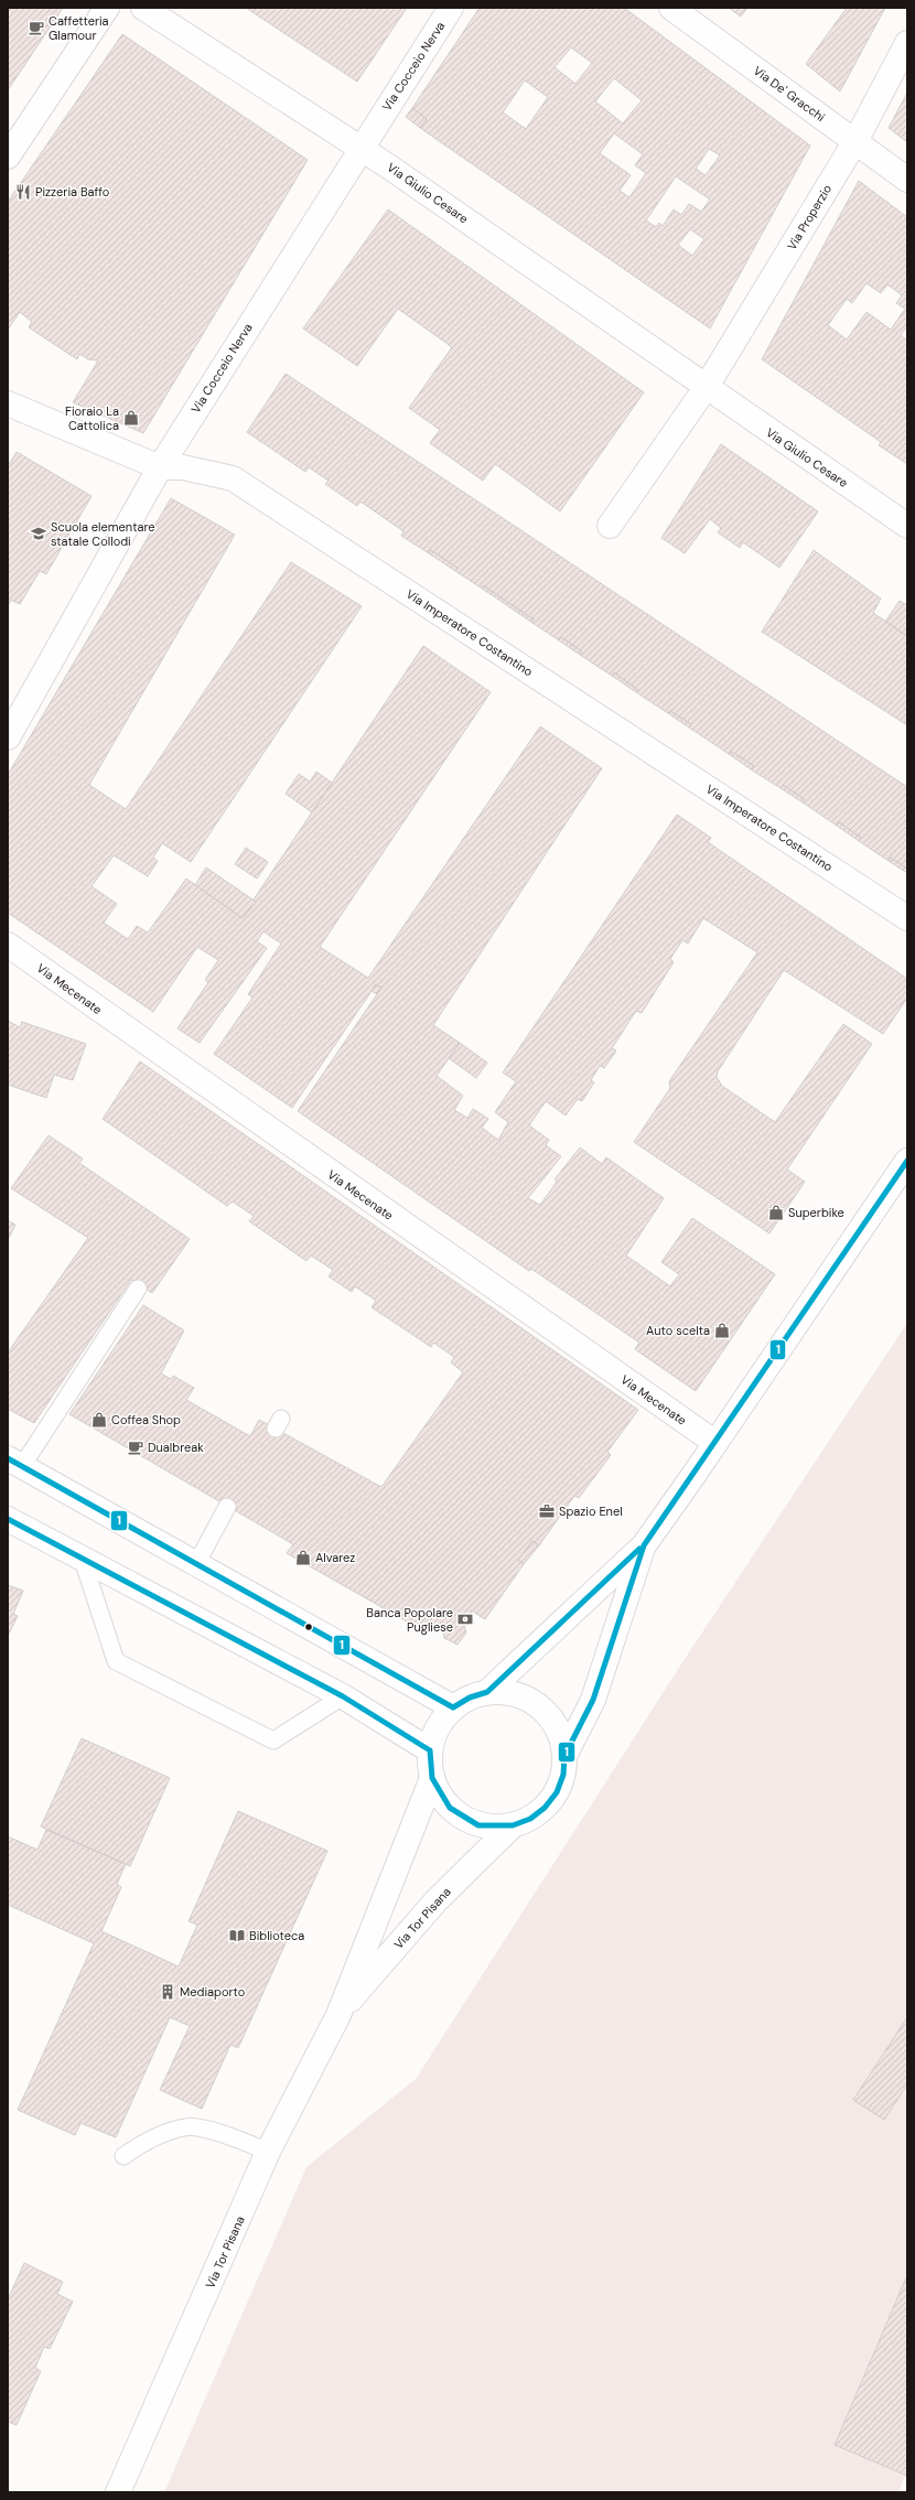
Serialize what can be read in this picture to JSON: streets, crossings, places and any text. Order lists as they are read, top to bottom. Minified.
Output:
{"streets":{"street":["Via Cocceio Nerva","Via De' Gracchi","Via Giulio Cesare","Via Properzio","Via Imperatore Costantino","Via Mecenate","Via Tor Pisana"]},"crossings":[["Via Cocceio Nerva","Via Giulio Cesare"],["Via Cocceio Nerva","Via Imperatore Costantino"],["Via De' Gracchi","Via Properzio"],["Via Giulio Cesare","Via Properzio"],["Via Mecenate","Via Tor Pisana"]],"places":{"cafe":["Caffetteria Glamour","Dualbreak"],"restaurant":["Pizzeria Baffo"],"shop":["Fioraio La Cattolica","Superbike","Auto scelta","Coffea Shop","Alvarez"],"school or university":["Scuola elementare statale Collodi"],"office":["Spazio Enel"],"bank":["Banca Popolare Pugliese"],"library":["Biblioteca"],"building":["Mediaporto"]},"lines":["transit line 1"]}
